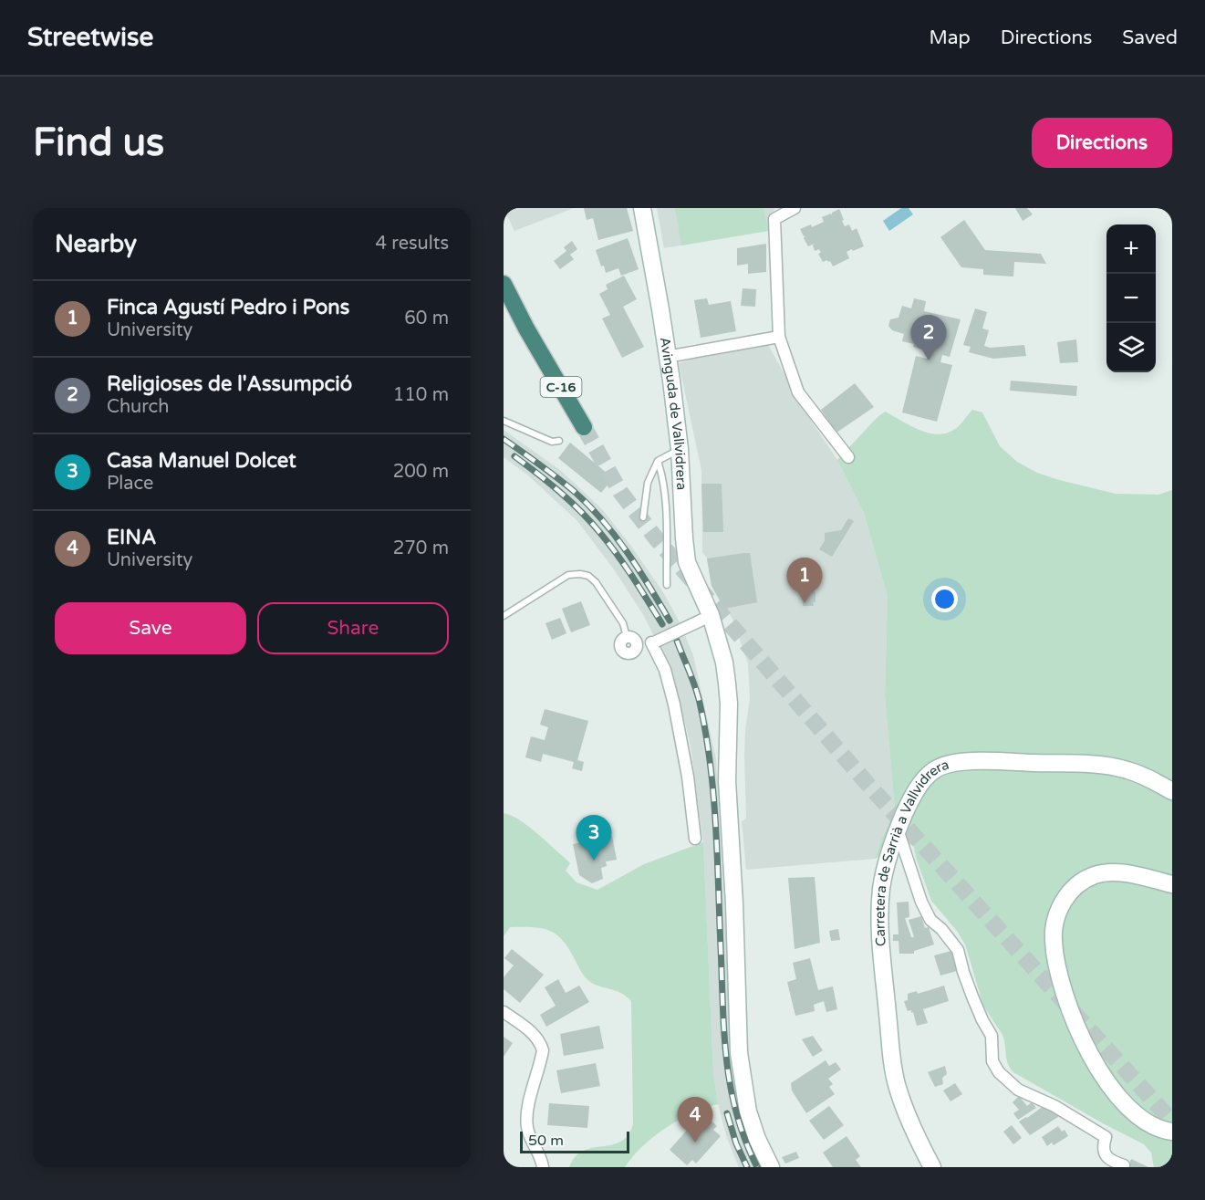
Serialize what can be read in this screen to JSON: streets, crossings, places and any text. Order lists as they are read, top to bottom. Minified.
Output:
{"streets":{"highway":["C-16"],"main road":["Avinguda de Vallvidrera","Carretera de Sarrià a Vallvidrera"]},"scale_bar":"50 m","page":{"header":"Streetwise","nav":["Map","Directions","Saved"],"buttons":["Directions",["Save","Share"]],"title":"Find us","heading":["Nearby","4 results"],"map_buttons":["+","−"],"list":[{"mark":"1","name":"Finca Agustí Pedro i Pons","note":"University","value":"60 m"},{"mark":"2","name":"Religioses de l'Assumpció","note":"Church","value":"110 m"},{"mark":"3","name":"Casa Manuel Dolcet","note":"Place","value":"200 m"},{"mark":"4","name":"EINA","note":"University","value":"270 m"}],"pins":["2","1","3","4"],"scale":"50 m"}}
